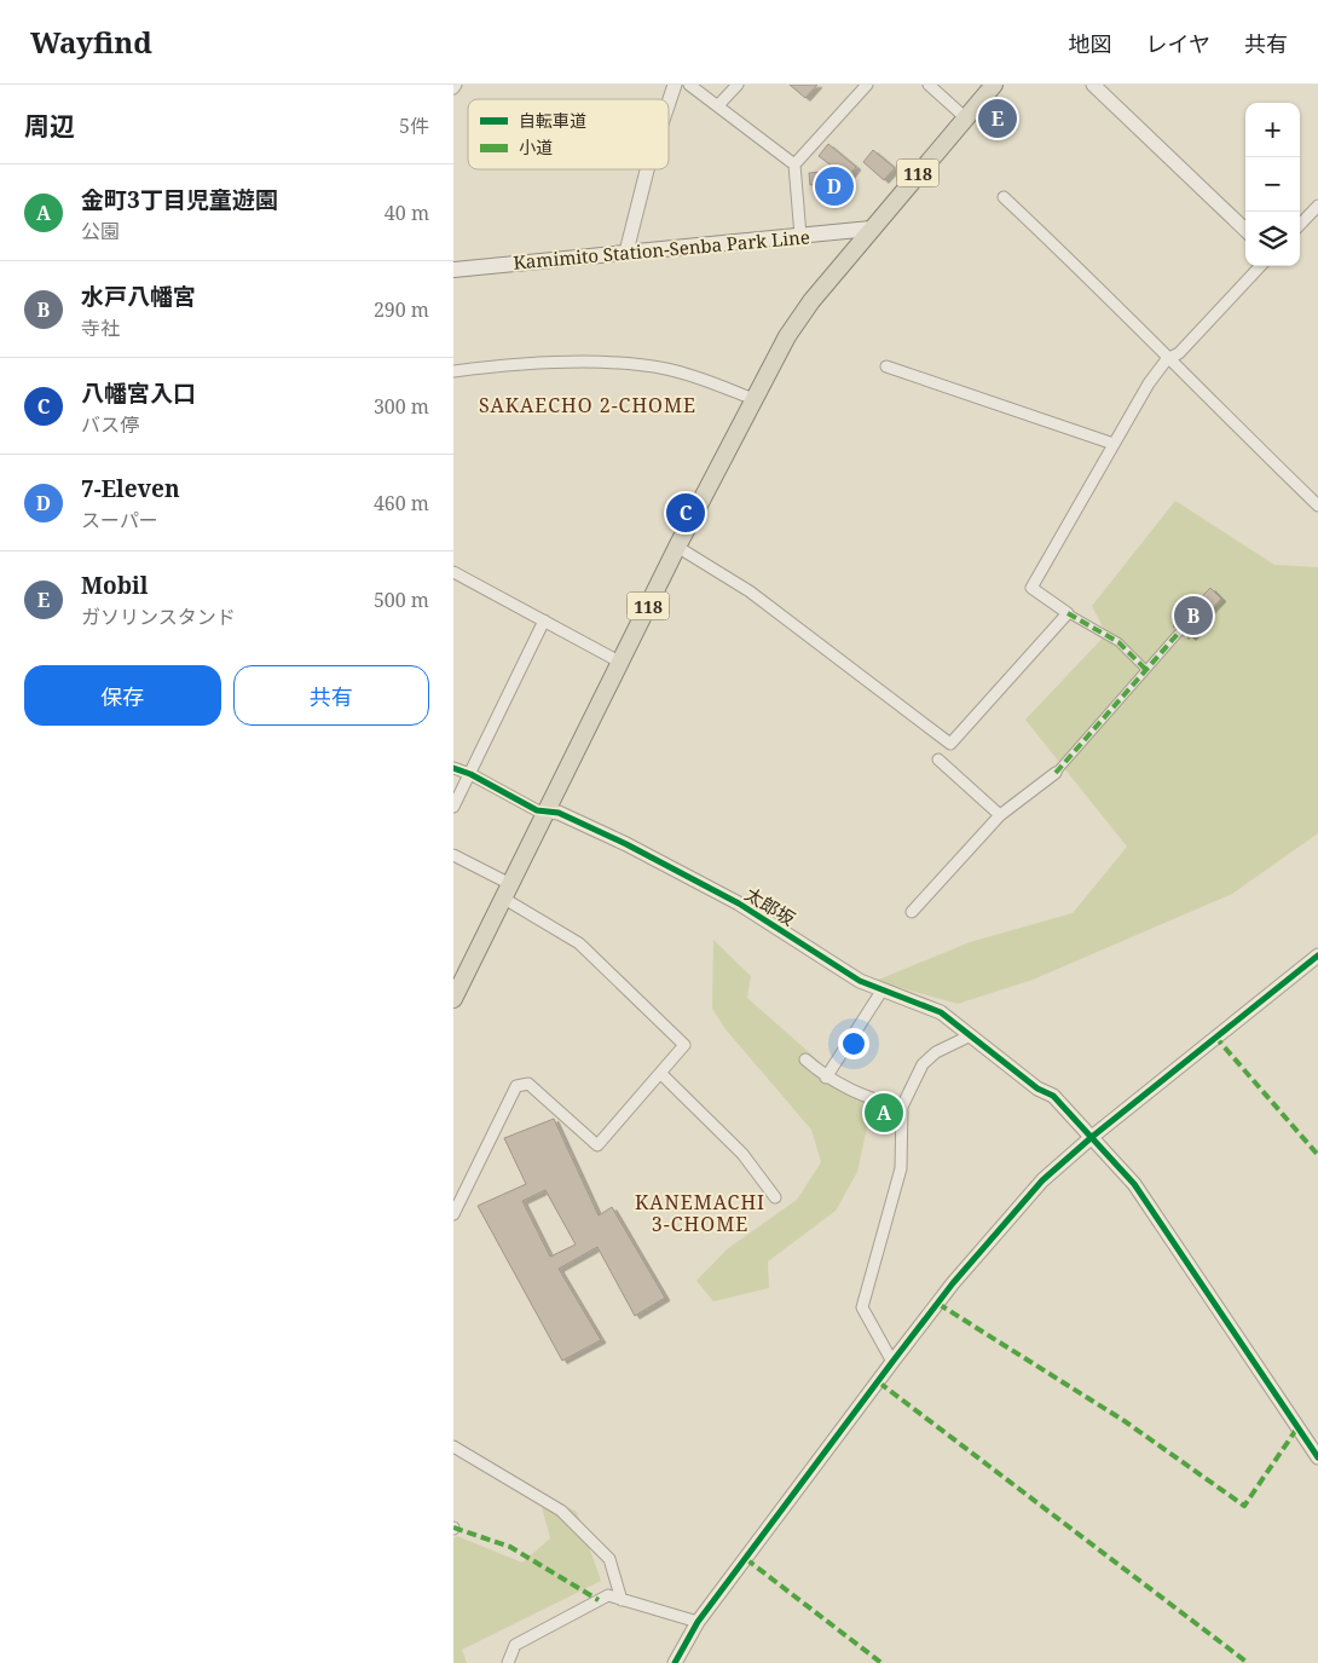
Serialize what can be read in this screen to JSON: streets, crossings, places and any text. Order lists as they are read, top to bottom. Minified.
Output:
{"streets":{"highway":["118"],"main road":["Kamimito Station-Senba Park Line"],"street":["太郎坂"]},"crossings":[["118","Kamimito Station-Senba Park Line"],["118","太郎坂"]],"districts":["SAKAECHO 2-CHOME","KANEMACHI 3-CHOME"],"legend":["自転車道","小道"],"page":{"header":"Wayfind","nav":["地図","レイヤ","共有"],"heading":["周辺","5件"],"pins":["E","D","C","B","A"],"map_buttons":["+","−"],"list":[{"mark":"A","name":"金町3丁目児童遊園","note":"公園","value":"40 m"},{"mark":"B","name":"水戸八幡宮","note":"寺社","value":"290 m"},{"mark":"C","name":"八幡宮入口","note":"バス停","value":"300 m"},{"mark":"D","name":"7-Eleven","note":"スーパー","value":"460 m"},{"mark":"E","name":"Mobil","note":"ガソリンスタンド","value":"500 m"}],"buttons":["保存","共有"]}}
